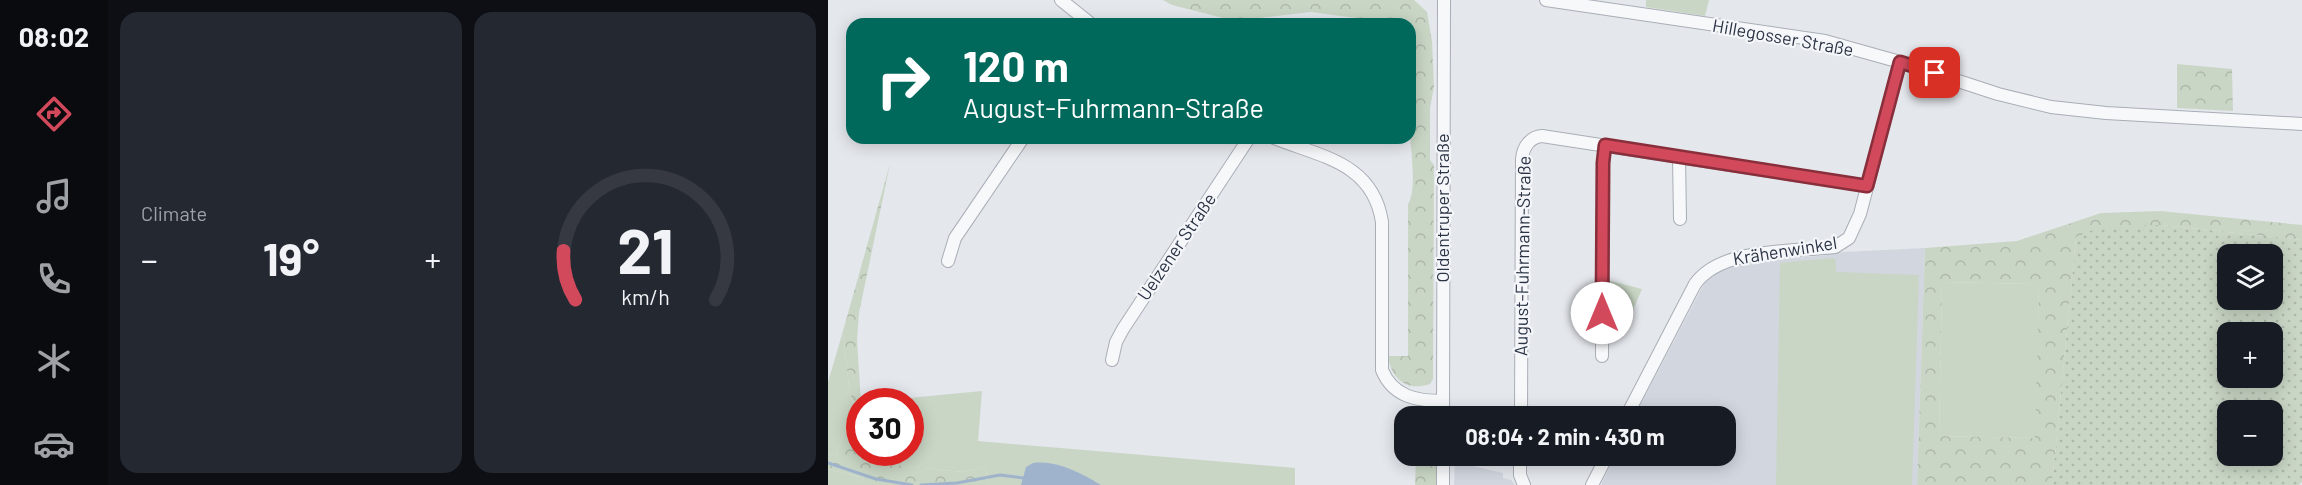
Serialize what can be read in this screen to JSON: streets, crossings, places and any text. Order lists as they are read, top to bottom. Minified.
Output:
{"streets":{"street":["Hillegosser Straße","Oldentruper Straße","Uelzener Straße","Krähenwinkel","August-Fuhrmann-Straße"]},"crossings":[["Hillegosser Straße","Krähenwinkel"],["Krähenwinkel","August-Fuhrmann-Straße"]],"page":{"tabs":"08:02","tile":"Climate","turn":["120 m","August-Fuhrmann-Straße"],"heat":["−","19°","+"],"map_buttons":["+","−"],"limit":"30","trip":"08:04 · 2 min · 430 m","gauge":["21","km/h"]}}
